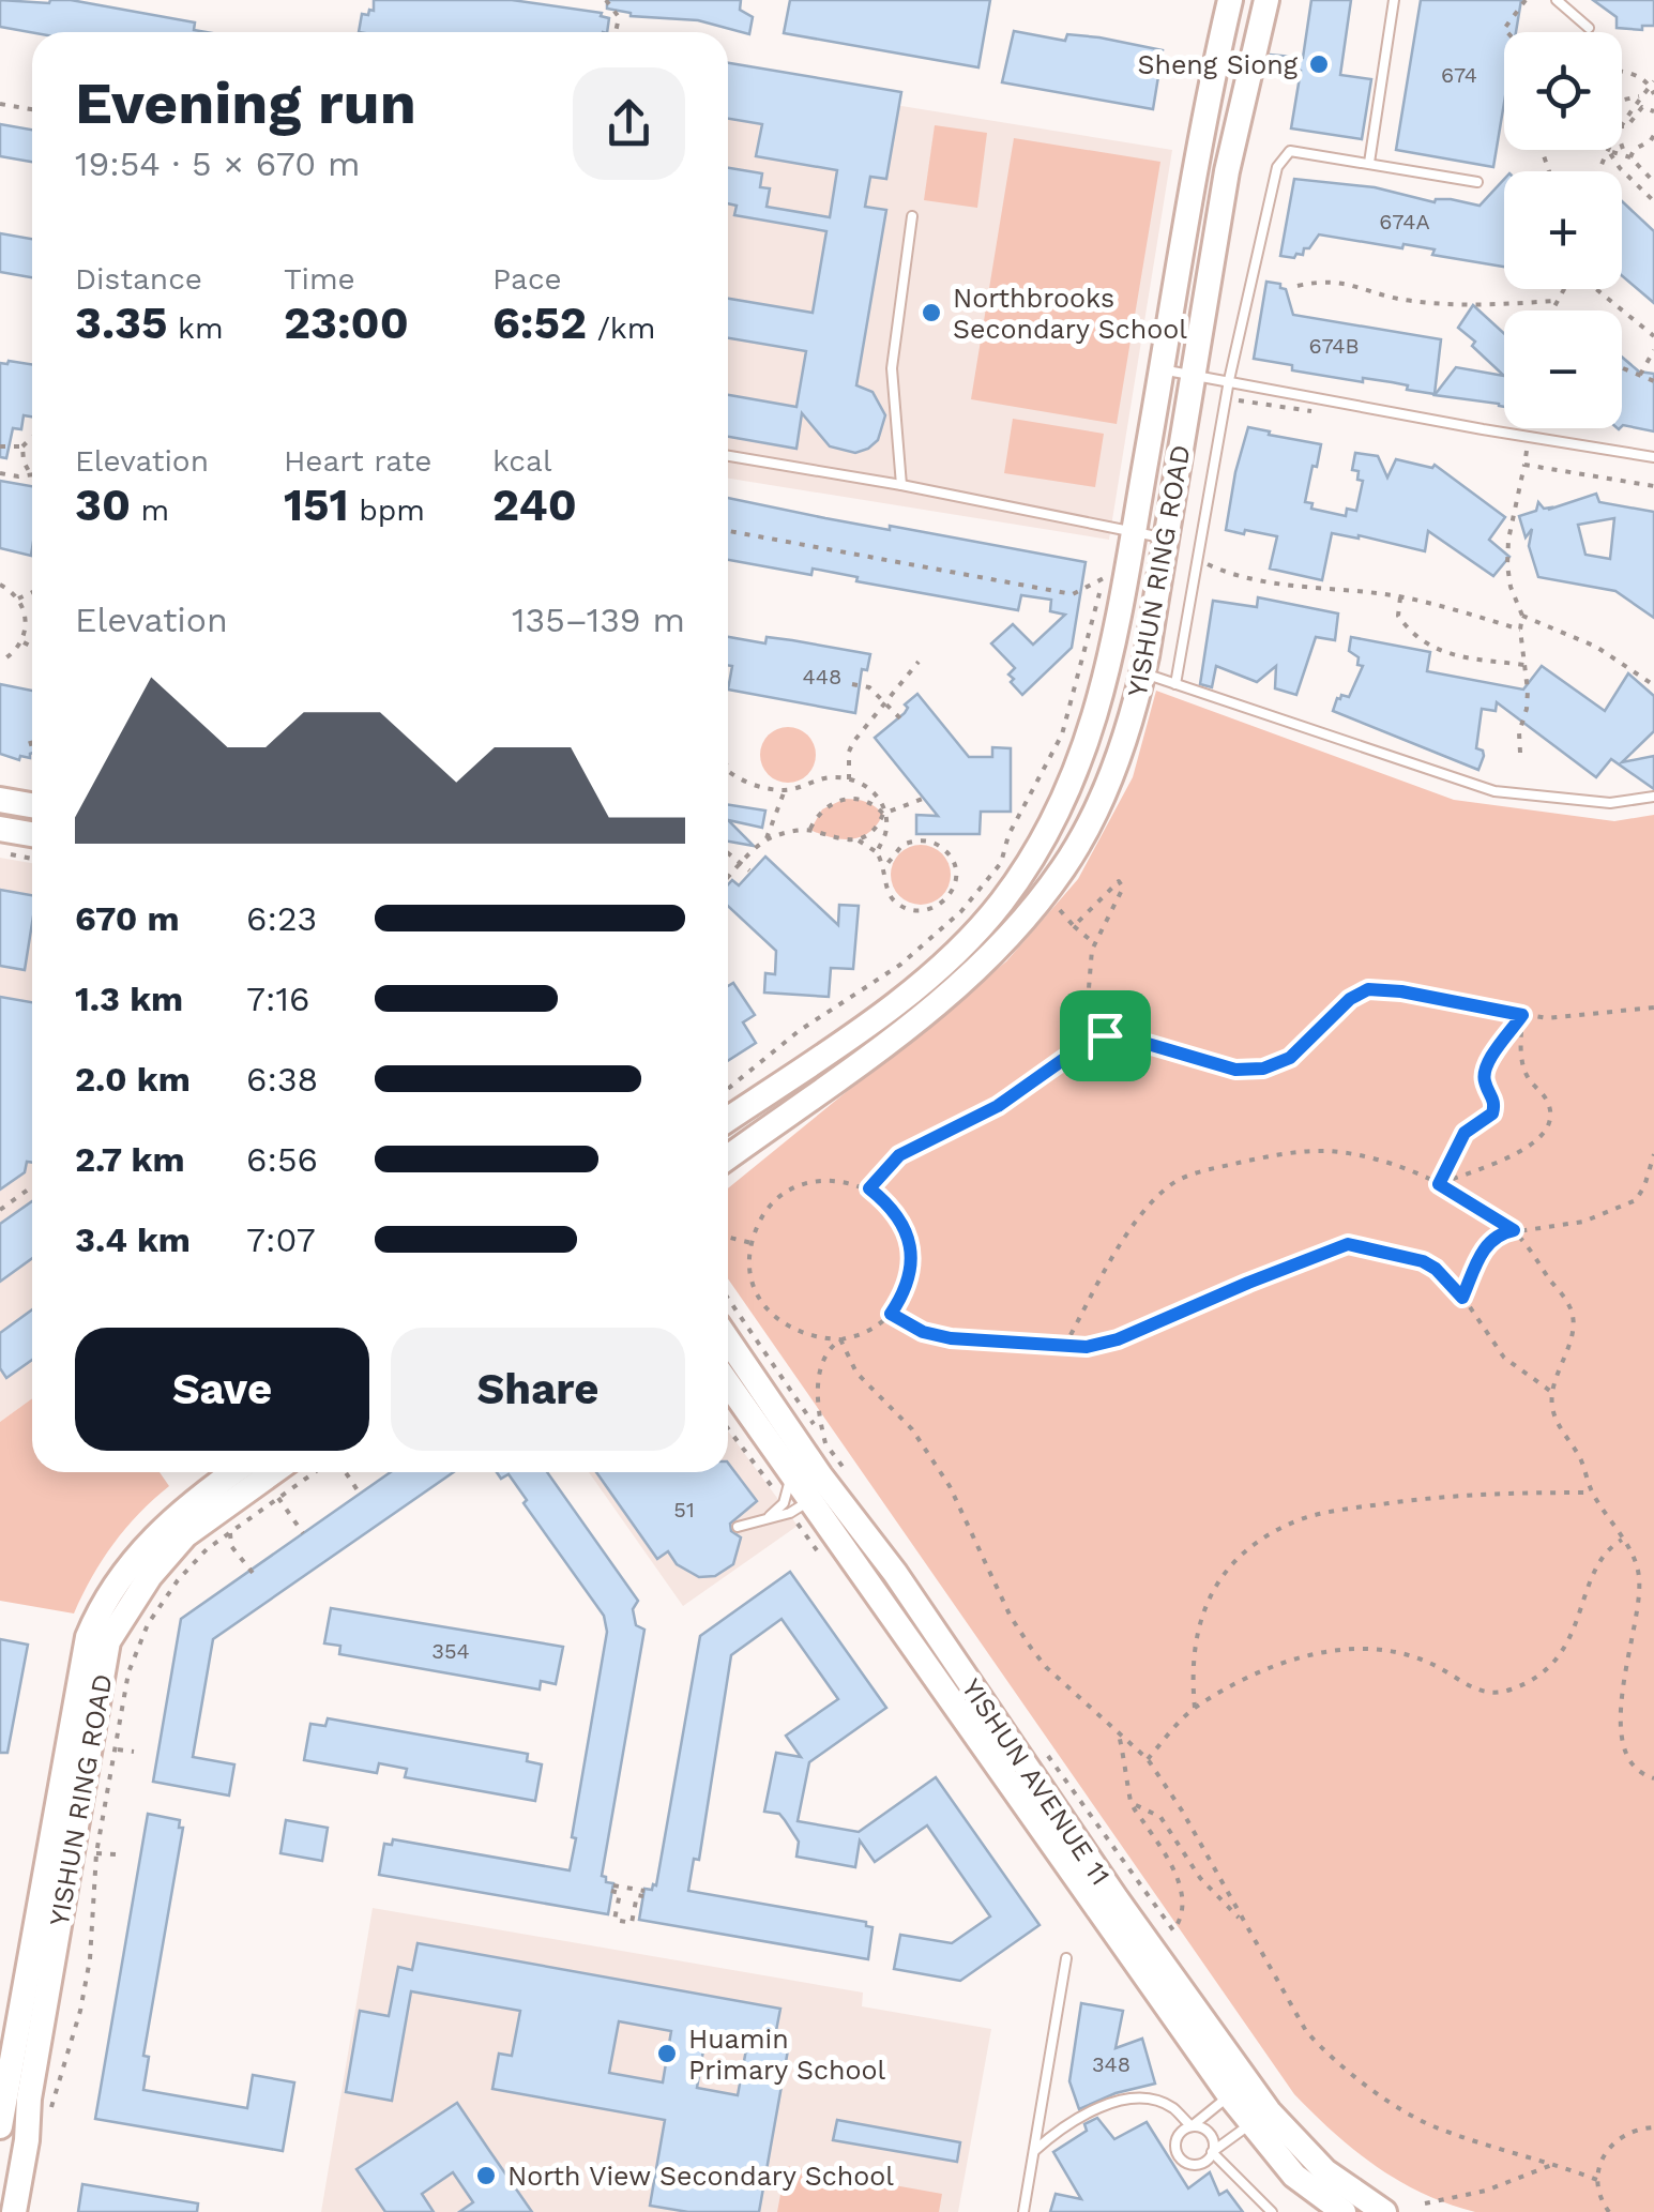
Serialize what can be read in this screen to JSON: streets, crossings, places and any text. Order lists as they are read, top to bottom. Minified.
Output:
{"streets":{"main road":["YISHUN RING ROAD","YISHUN AVENUE 11"]},"places":["Sheng Siong","Northbrooks Secondary School","Huamin Primary School","North View Secondary School"],"house_numbers":["674","674A","674B","448","51","354","348"],"page":{"map_buttons":["+","−"],"heading":["Evening run","19:54 · 5 × 670 m"],"stats":[["Distance","3.35 km"],["Time","23:00"],["Pace","6:52 /km"],["Elevation","30 m"],["Heart rate","151 bpm"],["kcal","240"]],"chart":["Elevation","135–139 m"],"list":[{"name":"670 m","note":"6:23"},{"name":"1.3 km","note":"7:16"},{"name":"2.0 km","note":"6:38"},{"name":"2.7 km","note":"6:56"},{"name":"3.4 km","note":"7:07"}],"buttons":["Save","Share"]}}
